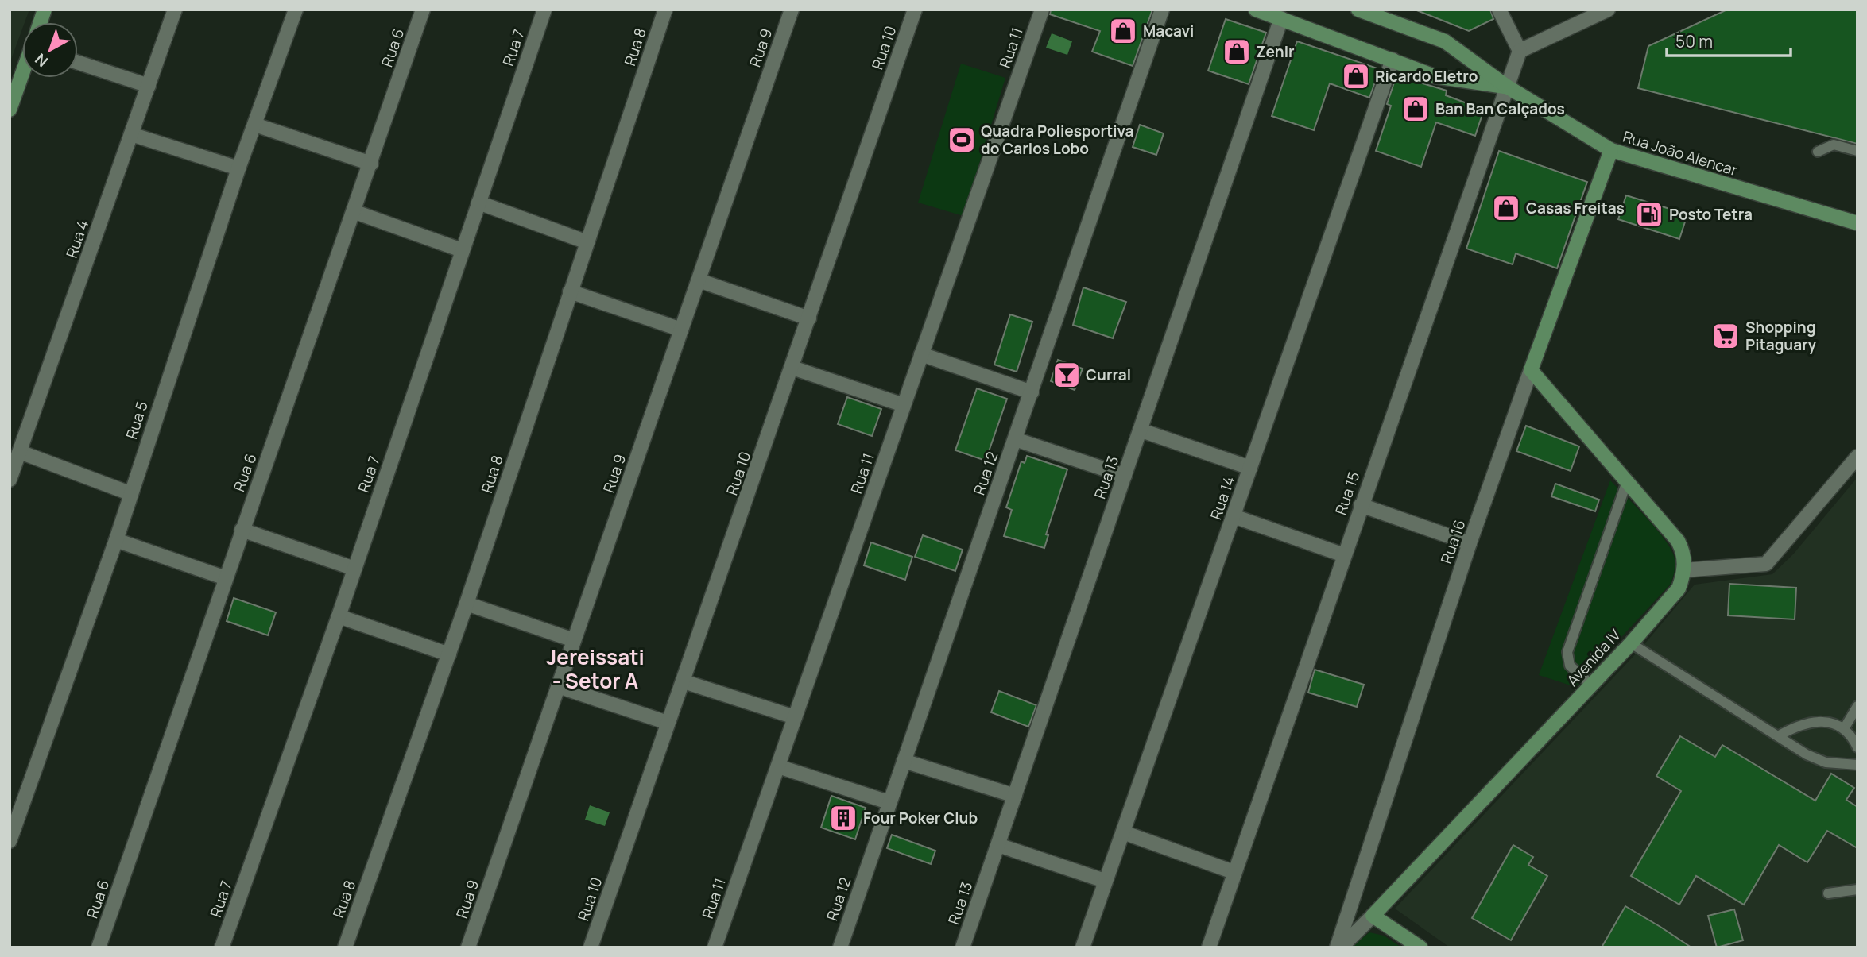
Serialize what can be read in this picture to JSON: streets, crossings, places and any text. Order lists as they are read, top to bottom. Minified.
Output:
{"streets":{"street":["Rua 8","Rua 6","Rua 7","Rua 9","Rua 10","Rua 11","Rua João Alencar","Rua 4","Rua 5","Rua 12","Rua 13","Rua 15","Rua 14","Rua 16","Avenida IV"]},"crossings":[["Rua João Alencar","Rua 15"],["Rua João Alencar","Rua 16"],["Rua 16","Avenida IV"]],"districts":["Jereissati - Setor A"],"places":{"shop":["Macavi","Zenir","Ricardo Eletro","Ban Ban Calçados","Casas Freitas"],"sports":["Quadra Poliesportiva do Carlos Lobo"],"fuel station":["Posto Tetra"],"supermarket":["Shopping Pitaguary"],"bar":["Curral"],"building":["Four Poker Club"]},"scale_bar":"50 m","north":"bottom left"}
